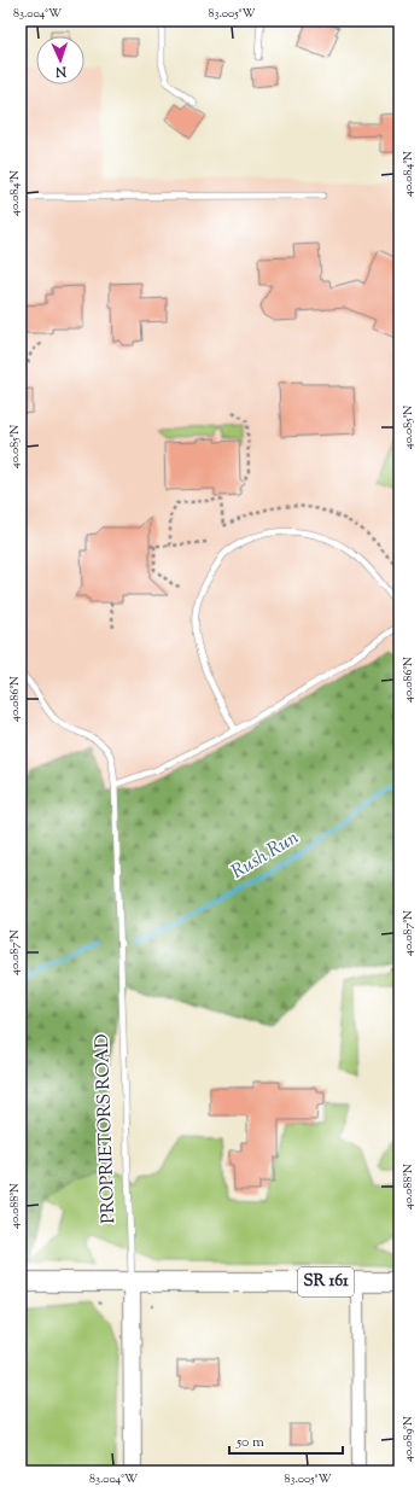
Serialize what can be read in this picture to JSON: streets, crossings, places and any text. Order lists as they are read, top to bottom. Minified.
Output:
{"streets":{"main road":["SR 161"],"street":["PROPRIETORS ROAD"]},"crossings":[["PROPRIETORS ROAD","SR 161"]],"water":["Rush Run"],"scale_bar":"50 m","north":"bottom","coordinates":["83.004°W","83.005°W","40.084°N","40.085°N","40.086°N","40.087°N","40.088°N","40.089°N"]}
